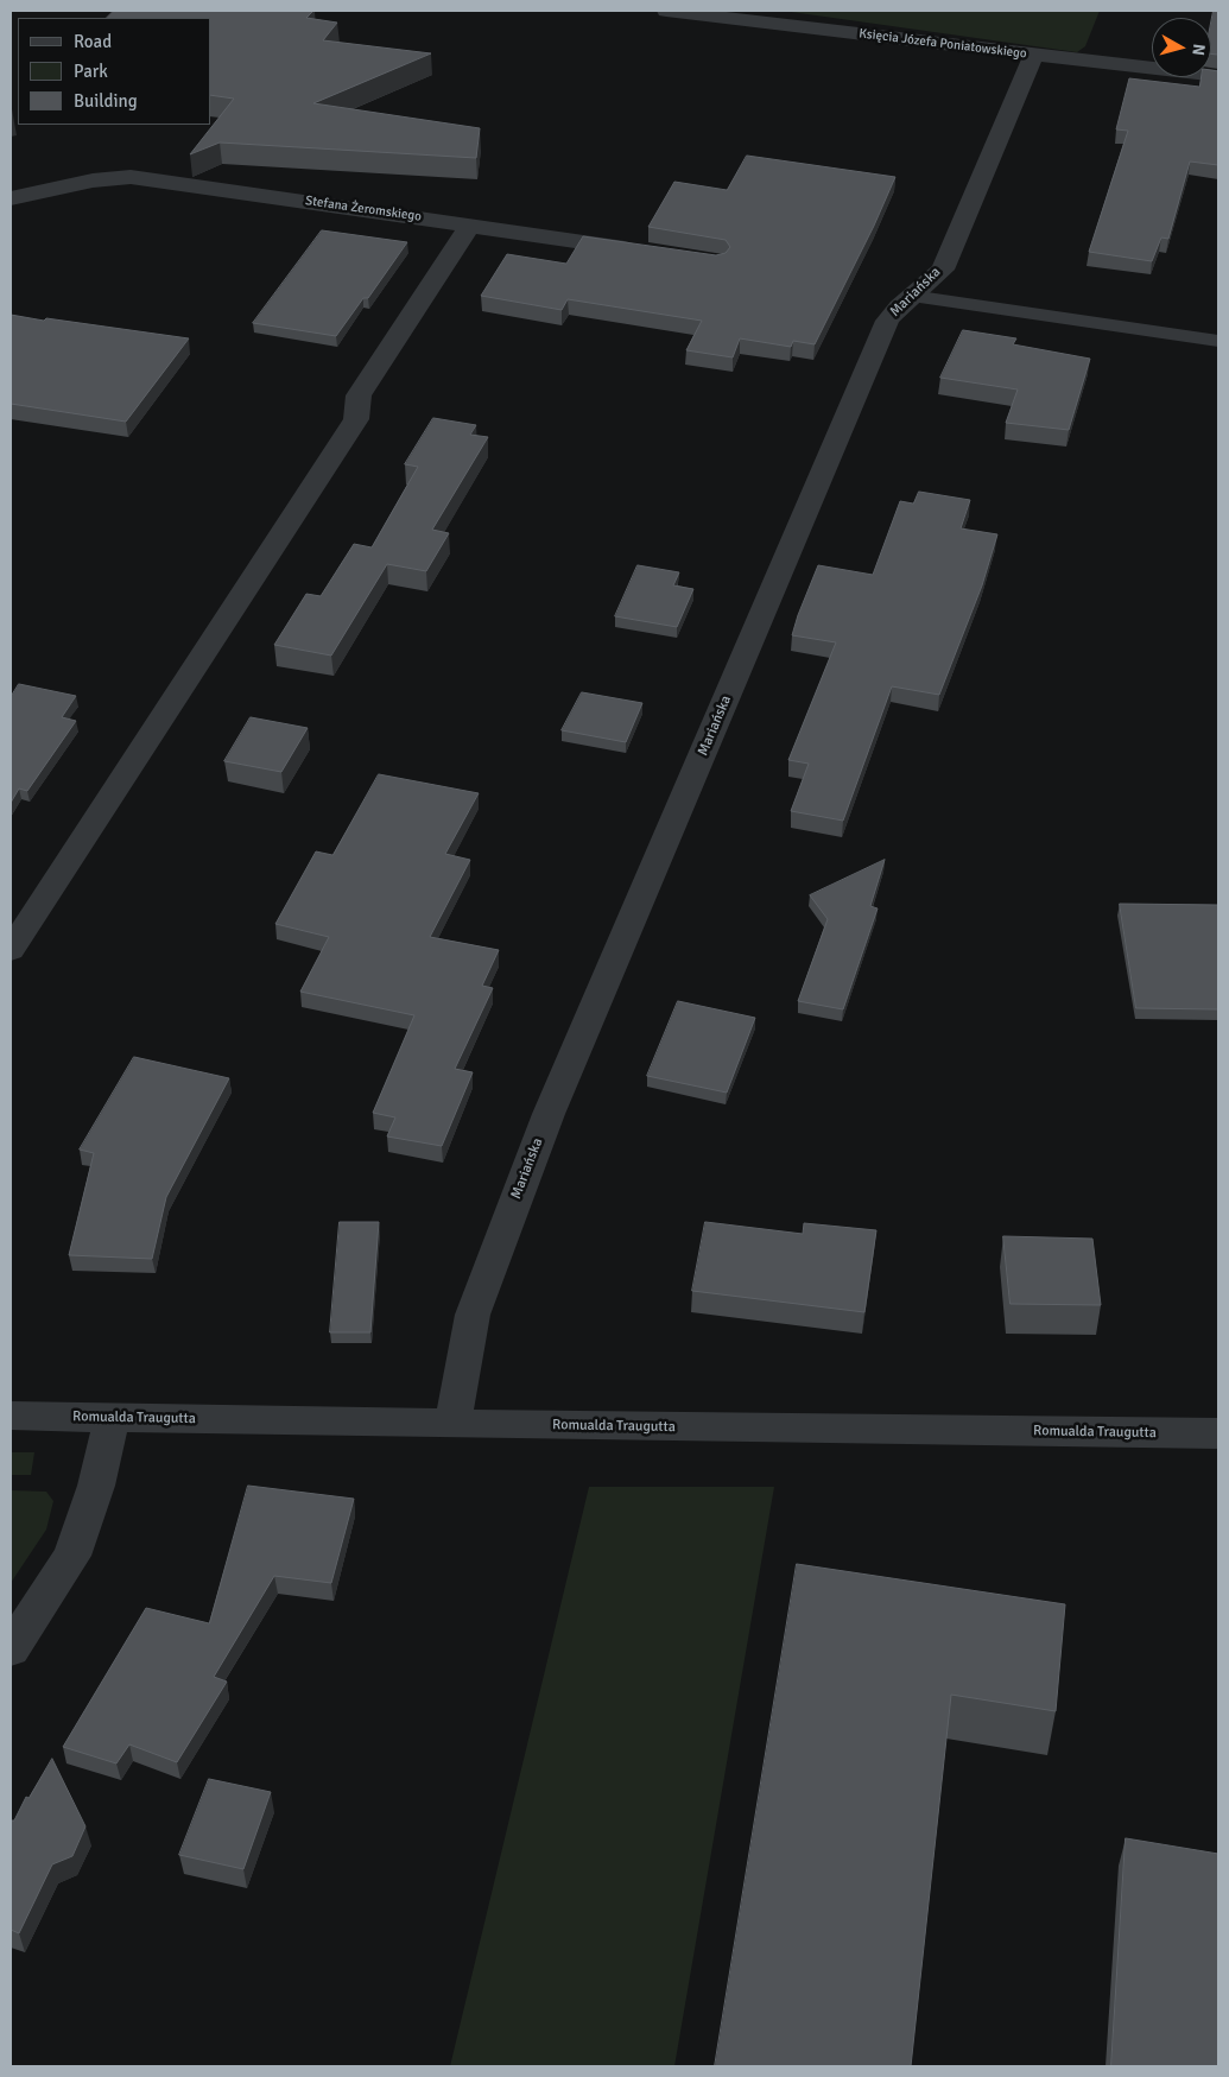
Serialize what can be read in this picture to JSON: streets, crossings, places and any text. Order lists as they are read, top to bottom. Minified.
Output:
{"streets":{"street":["Księcia Józefa Poniatowskiego","Stefana Żeromskiego","Mariańska","Romualda Traugutta"]},"crossings":[["Księcia Józefa Poniatowskiego","Mariańska"],["Mariańska","Romualda Traugutta"]],"legend":["Road","Park","Building"],"north":"right"}
